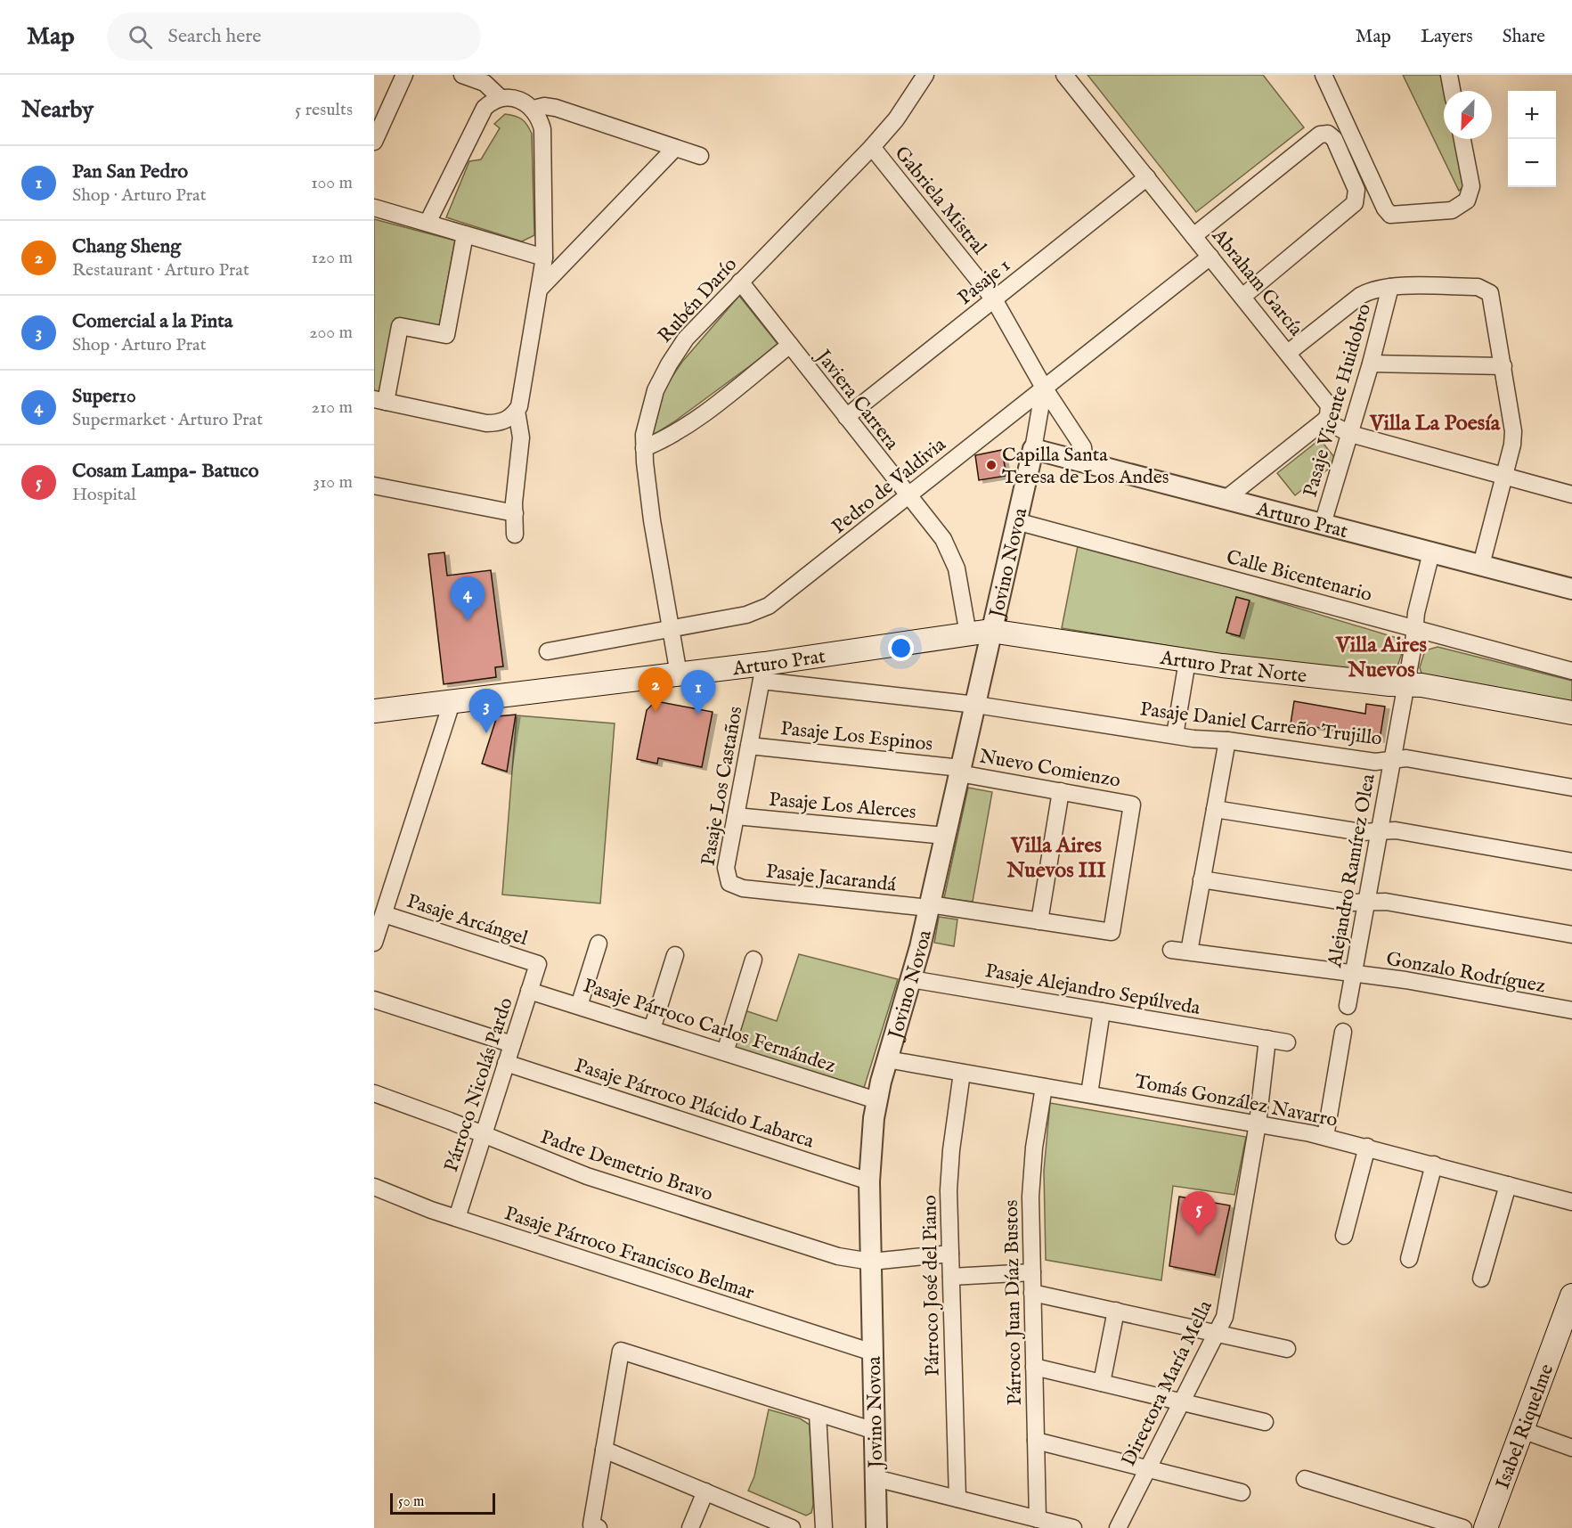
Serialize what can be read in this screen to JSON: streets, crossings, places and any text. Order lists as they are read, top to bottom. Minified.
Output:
{"streets":{"main road":["Arturo Prat","Arturo Prat Norte","Isabel Riquelme"],"street":["Gabriela Mistral","Pasaje 1","Abraham García","Rubén Darío","Javiera Carrera","Pasaje Vicente Huidobro","Pedro de Valdivia","Jovino Novoa","Calle Bicentenario","Pasaje Daniel Carreño Trujillo","Pasaje Los Espinos","Nuevo Comienzo","Pasaje Los Castaños","Pasaje Los Alerces","Alejandro Ramírez Olea","Pasaje Jacarandá","Pasaje Arcángel","Gonzalo Rodríguez","Pasaje Alejandro Sepúlveda","Pasaje Párroco Carlos Fernández","Párroco Nicolás Pardo","Tomás González Navarro","Pasaje Párroco Plácido Labarca","Padre Demetrio Bravo","Pasaje Párroco Francisco Belmar","Párroco José del Piano","Párroco Juan Díaz Bustos","Directora María Mella"]},"crossings":[["Gabriela Mistral","Pasaje 1"],["Gabriela Mistral","Rubén Darío"],["Gabriela Mistral","Pedro de Valdivia"],["Gabriela Mistral","Arturo Prat"],["Pasaje 1","Abraham García"],["Pasaje 1","Javiera Carrera"],["Abraham García","Pedro de Valdivia"],["Rubén Darío","Javiera Carrera"],["Rubén Darío","Pedro de Valdivia"],["Rubén Darío","Arturo Prat"],["Javiera Carrera","Pedro de Valdivia"],["Javiera Carrera","Arturo Prat"],["Pasaje Vicente Huidobro","Arturo Prat"],["Arturo Prat","Jovino Novoa"],["Arturo Prat","Arturo Prat Norte"],["Arturo Prat","Pasaje Daniel Carreño Trujillo"],["Arturo Prat","Pasaje Los Castaños"],["Arturo Prat","Alejandro Ramírez Olea"],["Jovino Novoa","Calle Bicentenario"],["Jovino Novoa","Arturo Prat Norte"],["Jovino Novoa","Pasaje Daniel Carreño Trujillo"],["Jovino Novoa","Pasaje Los Espinos"],["Jovino Novoa","Nuevo Comienzo"],["Jovino Novoa","Pasaje Los Alerces"],["Jovino Novoa","Pasaje Jacarandá"],["Jovino Novoa","Pasaje Alejandro Sepúlveda"],["Jovino Novoa","Pasaje Párroco Carlos Fernández"],["Jovino Novoa","Tomás González Navarro"],["Jovino Novoa","Pasaje Párroco Plácido Labarca"],["Jovino Novoa","Padre Demetrio Bravo"],["Jovino Novoa","Pasaje Párroco Francisco Belmar"],["Calle Bicentenario","Alejandro Ramírez Olea"],["Arturo Prat Norte","Alejandro Ramírez Olea"],["Pasaje Daniel Carreño Trujillo","Pasaje Los Castaños"],["Pasaje Daniel Carreño Trujillo","Alejandro Ramírez Olea"],["Pasaje Los Espinos","Nuevo Comienzo"],["Pasaje Los Espinos","Pasaje Los Castaños"],["Pasaje Los Castaños","Pasaje Los Alerces"],["Pasaje Los Castaños","Pasaje Jacarandá"],["Alejandro Ramírez Olea","Gonzalo Rodríguez"],["Pasaje Arcángel","Párroco Nicolás Pardo"],["Pasaje Párroco Carlos Fernández","Párroco Nicolás Pardo"],["Párroco Nicolás Pardo","Pasaje Párroco Plácido Labarca"],["Párroco Nicolás Pardo","Padre Demetrio Bravo"],["Párroco Nicolás Pardo","Pasaje Párroco Francisco Belmar"],["Tomás González Navarro","Párroco José del Piano"],["Tomás González Navarro","Párroco Juan Díaz Bustos"],["Tomás González Navarro","Directora María Mella"],["Padre Demetrio Bravo","Párroco José del Piano"]],"districts":["Villa La Poesía","Villa Aires Nuevos","Villa Aires Nuevos III"],"places":["Capilla Santa Teresa de Los Andes"],"scale_bar":"50 m","north":"bottom left","page":{"header":"Map","search":"Search here","nav":["Map","Layers","Share"],"heading":["Nearby","5 results"],"map_buttons":["+","−"],"list":[{"mark":"1","name":"Pan San Pedro","note":"Shop · Arturo Prat","value":"100 m"},{"mark":"2","name":"Chang Sheng","note":"Restaurant · Arturo Prat","value":"120 m"},{"mark":"3","name":"Comercial a la Pinta","note":"Shop · Arturo Prat","value":"200 m"},{"mark":"4","name":"Super10","note":"Supermarket · Arturo Prat","value":"210 m"},{"mark":"5","name":"Cosam Lampa- Batuco","note":"Hospital","value":"310 m"}],"pins":["4","2","1","3","5"],"scale":"50 m"}}
